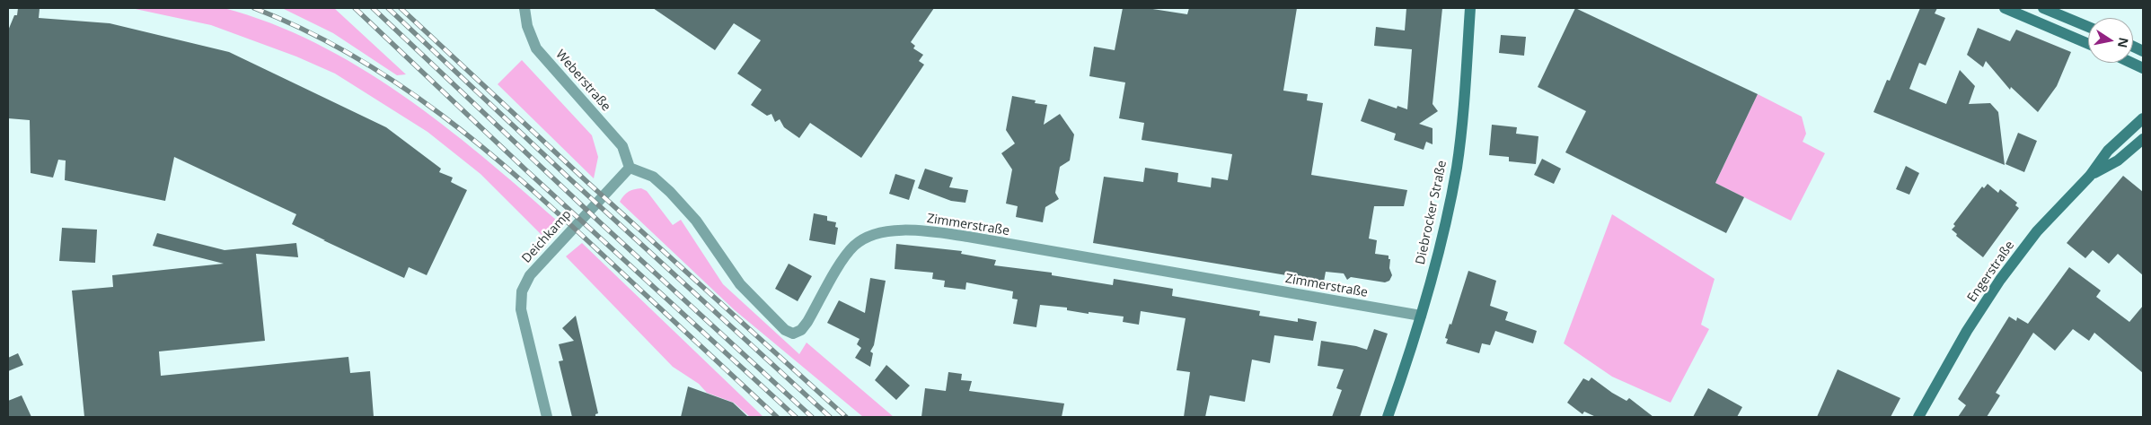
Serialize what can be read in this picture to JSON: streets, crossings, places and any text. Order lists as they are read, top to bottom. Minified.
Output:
{"streets":{"main road":["Diebrocker Straße","Engerstraße"],"street":["Weberstraße","Zimmerstraße","Deichkamp"]},"crossings":[["Weberstraße","Zimmerstraße"],["Weberstraße","Deichkamp"],["Diebrocker Straße","Zimmerstraße"],["Zimmerstraße","Deichkamp"]],"north":"right"}
